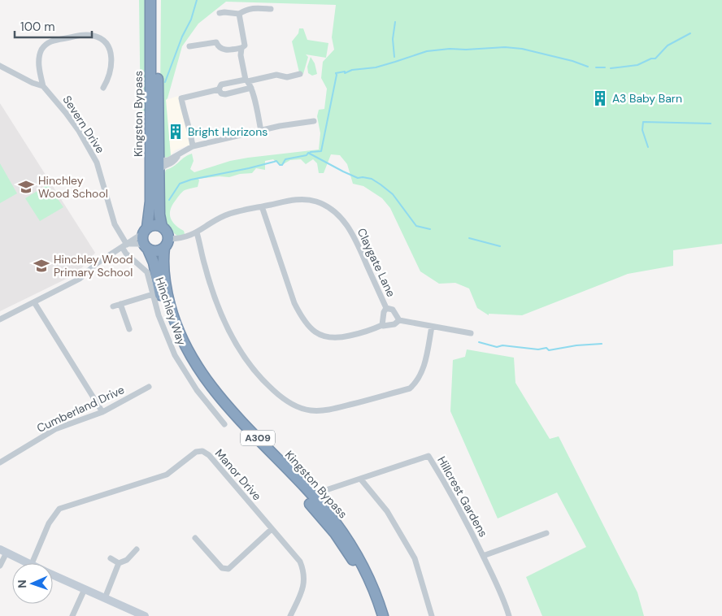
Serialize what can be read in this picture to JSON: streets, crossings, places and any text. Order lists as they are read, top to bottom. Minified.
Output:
{"streets":{"highway":["Kingston Bypass","A309"],"street":["Severn Drive","Claygate Lane","Hinchley Way","Cumberland Drive","Manor Drive","Hillcrest Gardens"]},"crossings":[["Kingston Bypass","Claygate Lane"],["Kingston Bypass","Hillcrest Gardens"],["Severn Drive","Hinchley Way"]],"places":{"building":["A3 Baby Barn","Bright Horizons"],"school or university":["Hinchley Wood School","Hinchley Wood Primary School"]},"scale_bar":"100 m","north":"left"}
